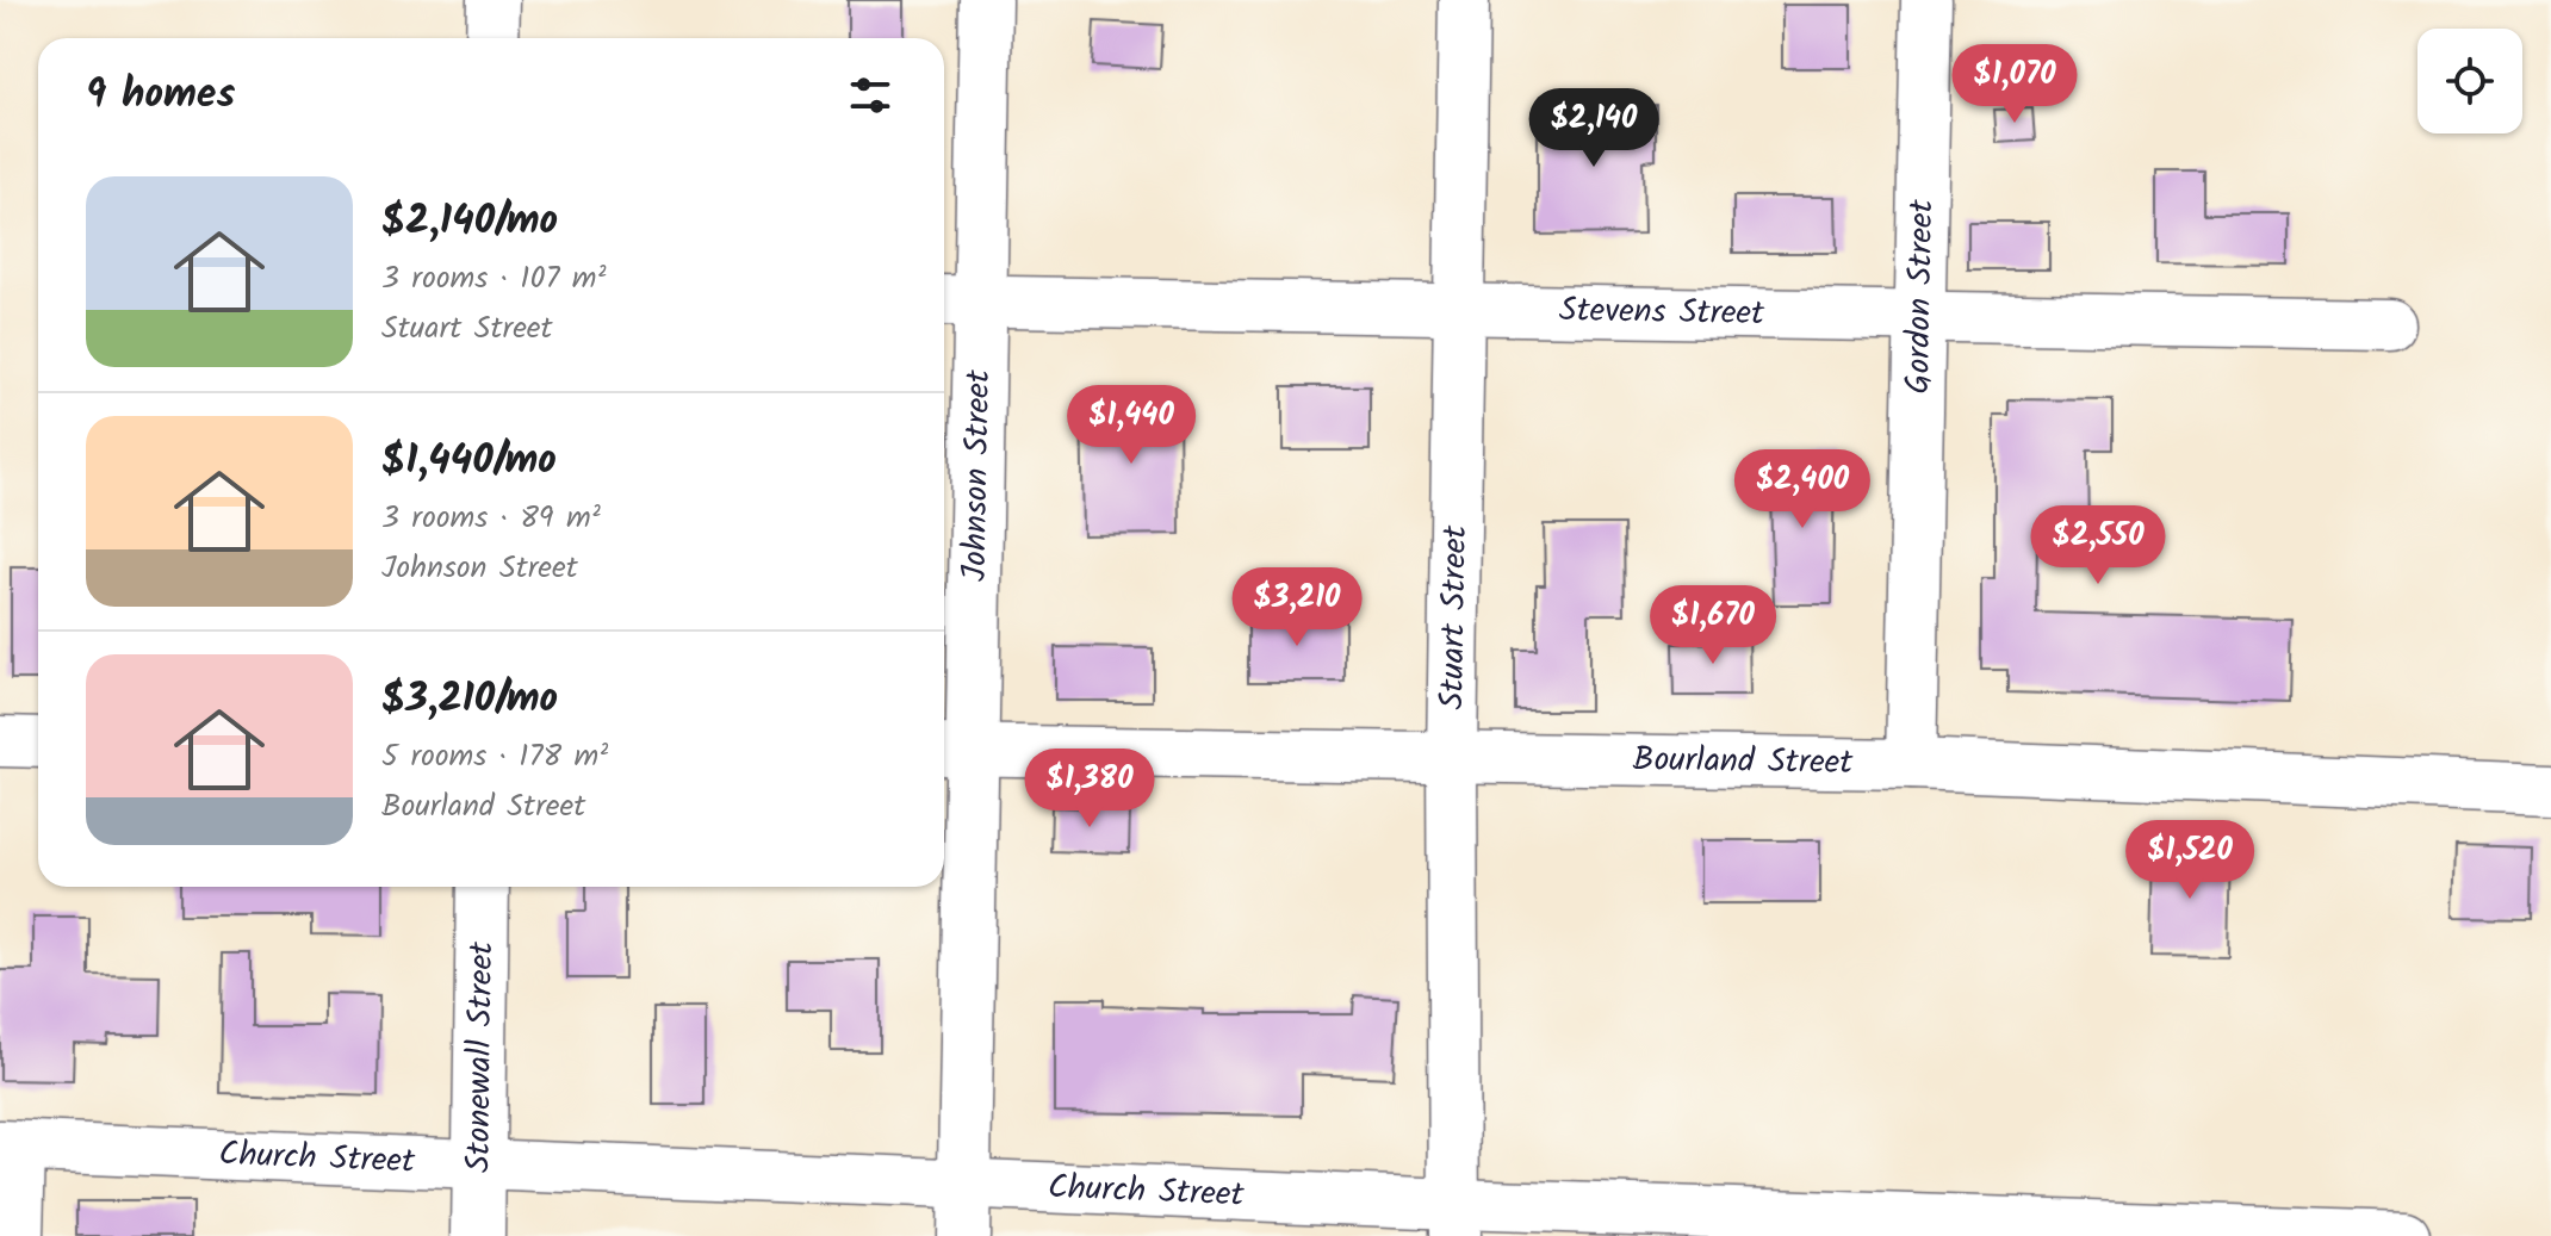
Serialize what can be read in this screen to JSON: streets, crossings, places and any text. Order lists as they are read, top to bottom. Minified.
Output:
{"streets":{"main road":["Johnson Street","Stonewall Street"],"street":["Gordon Street","Stevens Street","Stuart Street","Bourland Street","Church Street"]},"crossings":[["Gordon Street","Stevens Street"],["Gordon Street","Bourland Street"],["Stevens Street","Johnson Street"],["Stevens Street","Stuart Street"],["Johnson Street","Bourland Street"],["Johnson Street","Church Street"],["Stuart Street","Bourland Street"],["Stuart Street","Church Street"],["Stonewall Street","Church Street"]],"page":{"heading":"9 homes","price":["$1,070","$2,140","$1,440","$2,400","$2,550","$3,210","$1,670","$1,380","$1,520"],"list":[{"name":"$2,140/mo","note":"3 rooms · 107 m² · Stuart Street"},{"name":"$1,440/mo","note":"3 rooms · 89 m² · Johnson Street"},{"name":"$3,210/mo","note":"5 rooms · 178 m² · Bourland Street"}]}}
